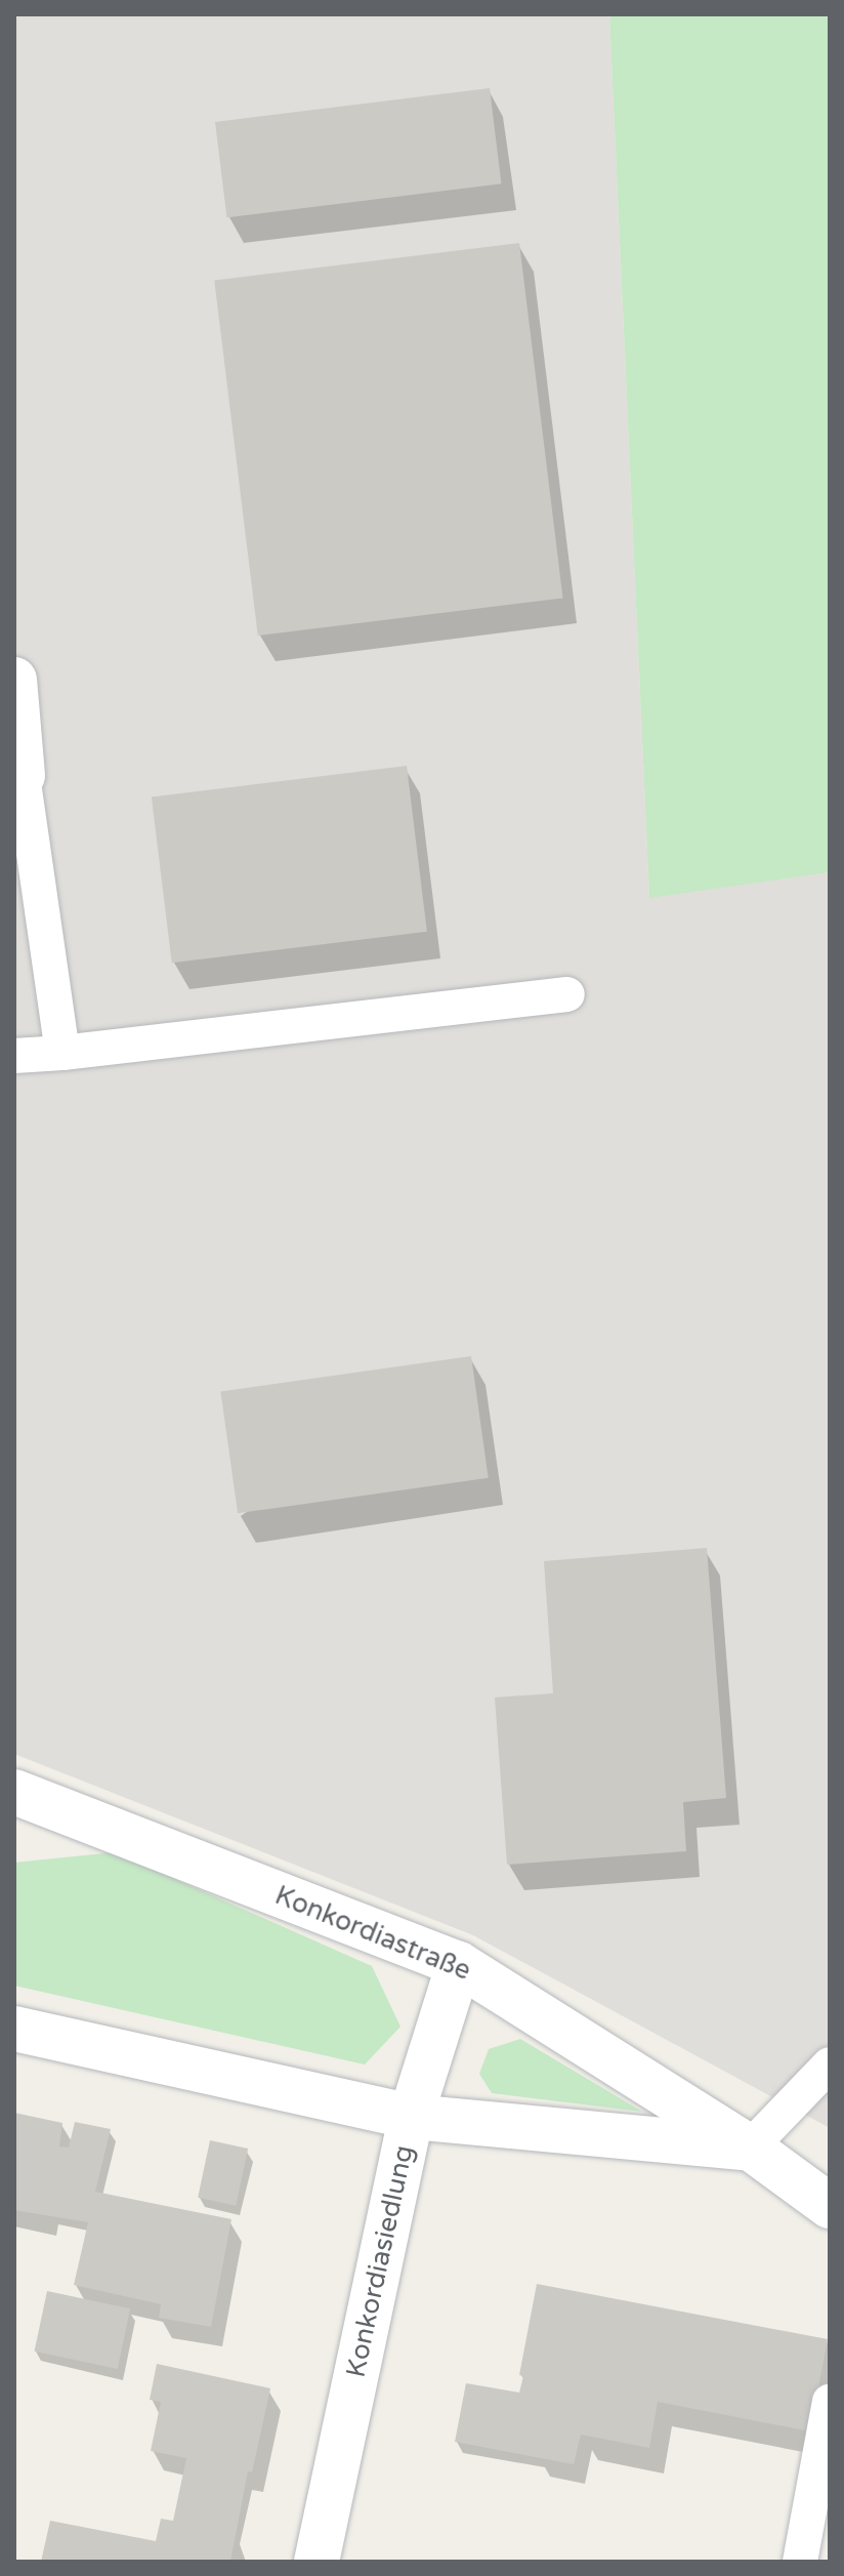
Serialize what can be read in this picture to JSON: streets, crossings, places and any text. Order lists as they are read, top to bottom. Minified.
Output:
{"streets":{"street":["Konkordiastraße","Konkordiasiedlung"]},"crossings":[["Konkordiastraße","Konkordiasiedlung"]]}
